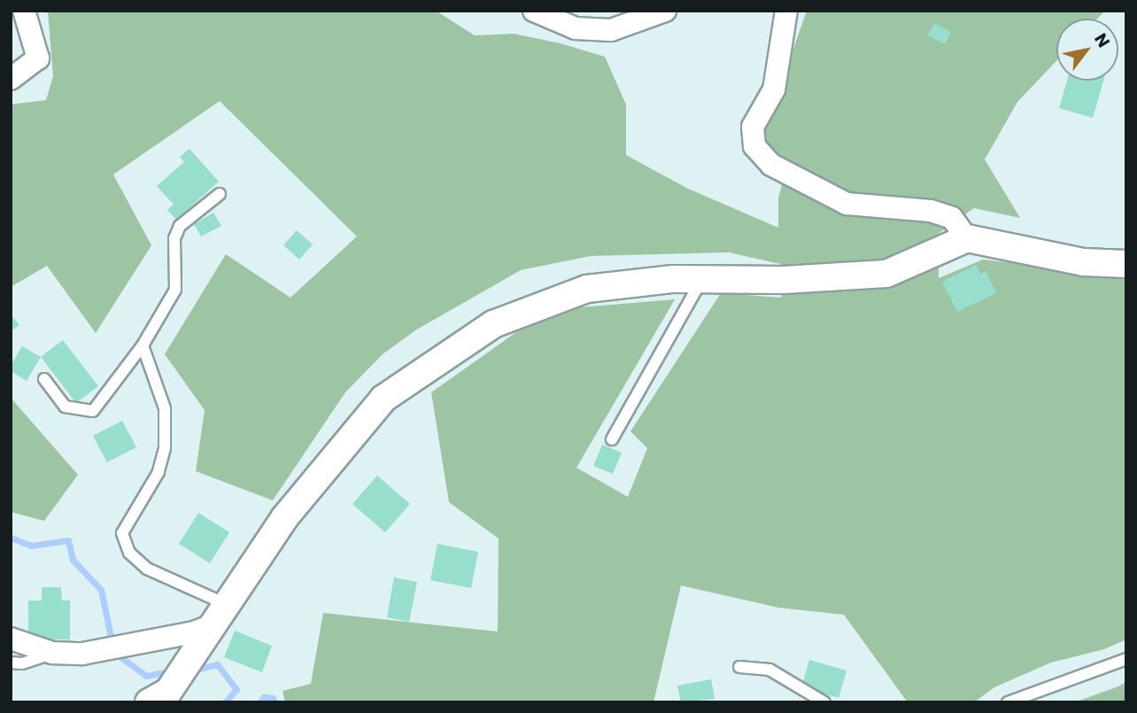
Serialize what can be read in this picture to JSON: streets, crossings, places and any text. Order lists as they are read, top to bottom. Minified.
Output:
{"north":"top right"}
